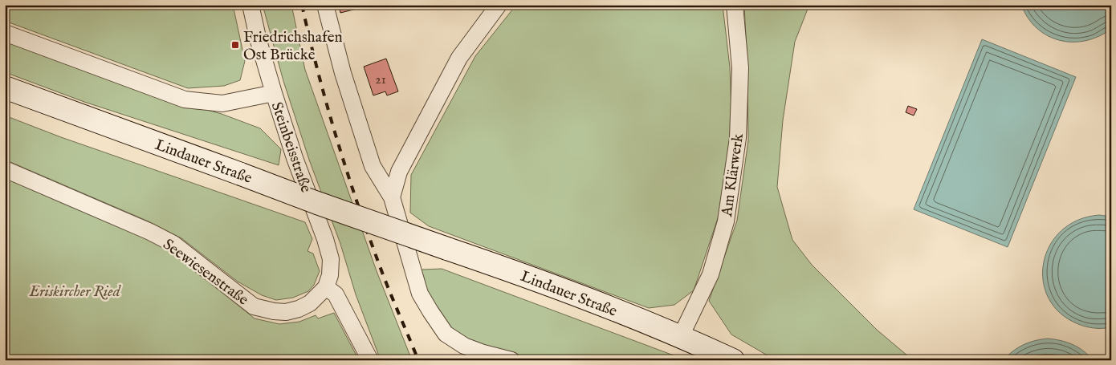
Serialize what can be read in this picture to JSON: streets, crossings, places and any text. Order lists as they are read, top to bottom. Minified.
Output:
{"streets":{"main road":["Lindauer Straße"],"street":["Steinbeisstraße","Am Klärwerk","Seewiesenstraße"]},"crossings":[["Steinbeisstraße","Seewiesenstraße"],["Lindauer Straße","Am Klärwerk"]],"parks":["Eriskircher Ried"],"places":{"transit":["Friedrichshafen Ost Brücke"]},"house_numbers":["21"]}
